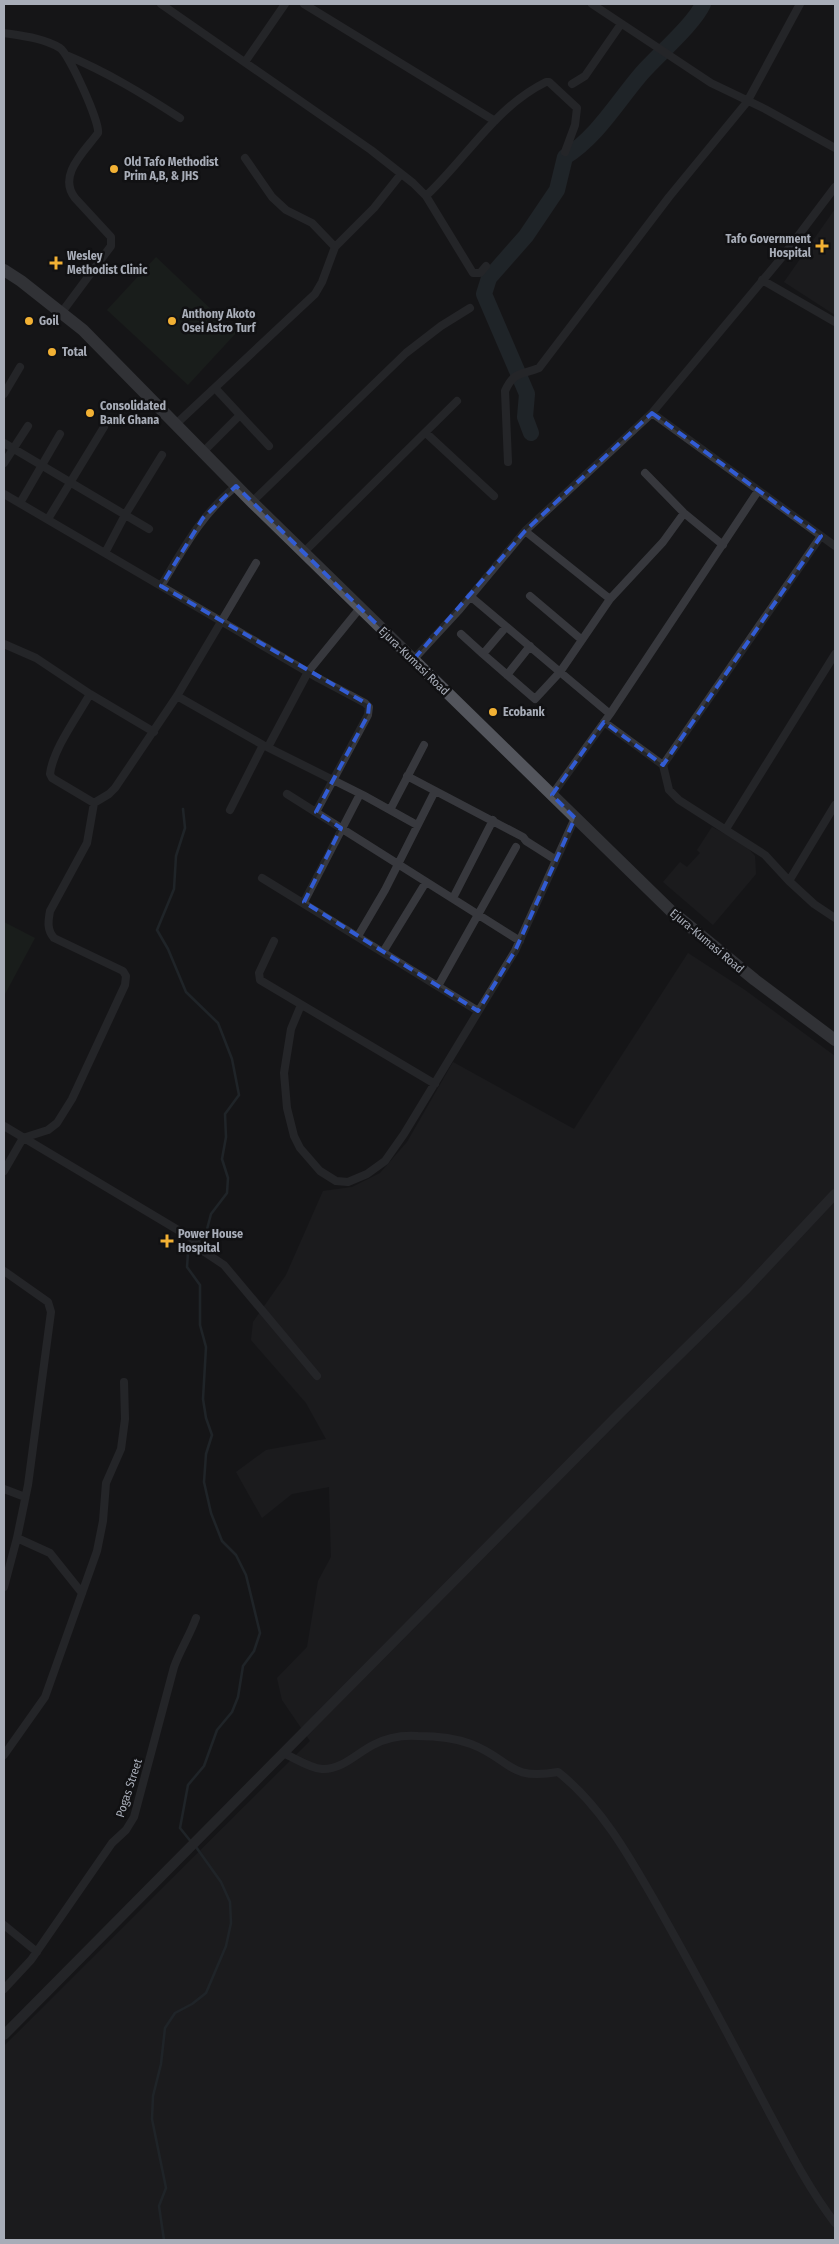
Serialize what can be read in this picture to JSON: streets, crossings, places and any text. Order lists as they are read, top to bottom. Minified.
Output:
{"streets":{"main road":["Ejura-Kumasi Road"],"street":["Pogas Street"]},"places":{"other":["Old Tafo Methodist Prim A,B, & JHS","Goil","Anthony Akoto Osei Astro Turf","Total","Consolidated Bank Ghana","Ecobank"],"health":["Tafo Government Hospital","Wesley Methodist Clinic","Power House Hospital"]}}
